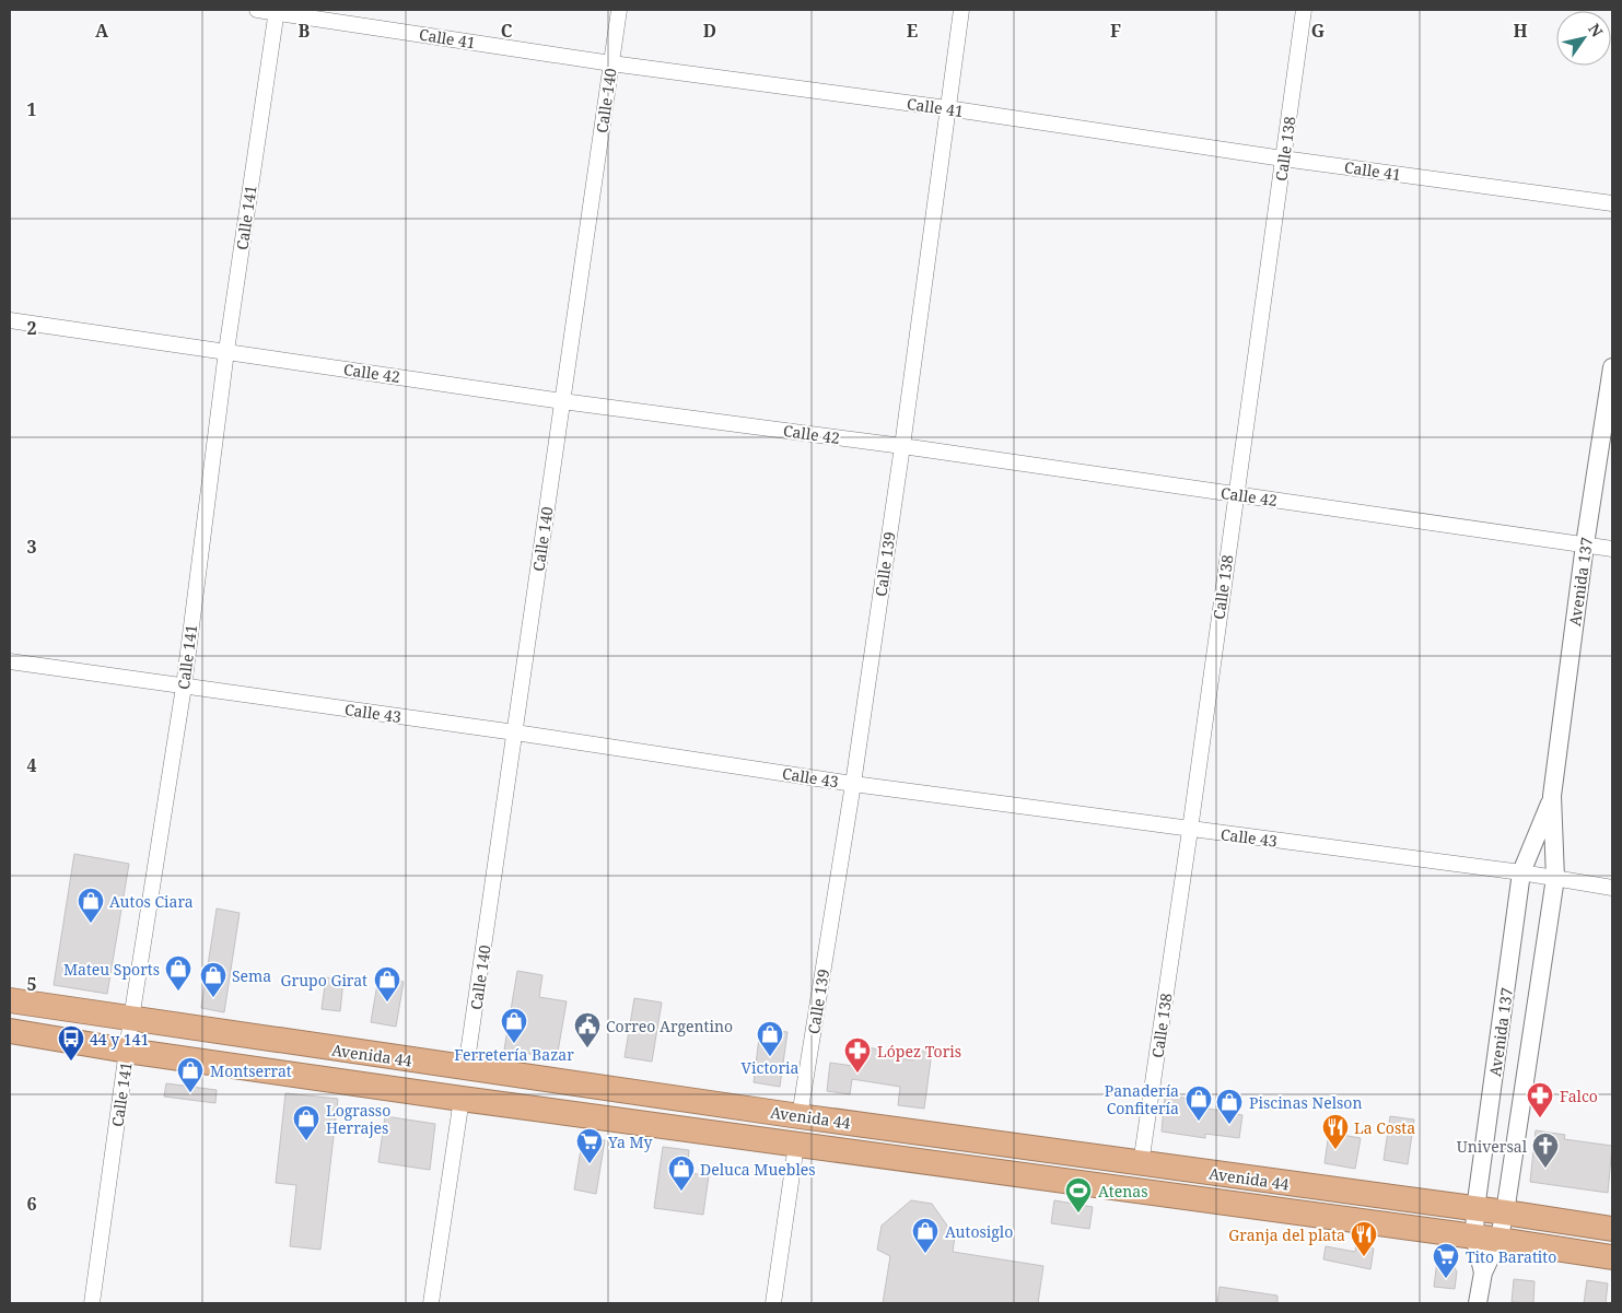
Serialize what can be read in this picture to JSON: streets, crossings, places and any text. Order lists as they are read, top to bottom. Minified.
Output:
{"streets":{"highway":["Avenida 44"],"street":["Calle 41","Calle 140","Calle 138","Calle 141","Calle 42","Calle 139","Avenida 137","Calle 43"]},"crossings":[["Calle 41","Calle 140"],["Calle 41","Calle 138"],["Calle 41","Calle 141"],["Calle 41","Calle 139"],["Calle 140","Calle 42"],["Calle 140","Calle 43"],["Calle 140","Avenida 44"],["Calle 138","Calle 42"],["Calle 138","Calle 43"],["Calle 138","Avenida 44"],["Calle 141","Calle 42"],["Calle 141","Calle 43"],["Calle 141","Avenida 44"],["Calle 42","Calle 139"],["Calle 42","Avenida 137"],["Calle 139","Calle 43"],["Calle 139","Avenida 44"],["Avenida 137","Calle 43"],["Avenida 137","Avenida 44"]],"places":{"shop":["Autos Ciara","Mateu Sports","Sema","Grupo Girat","Ferretería Bazar","Victoria","Montserrat","Panadería Confitería","Piscinas Nelson","Lograsso Herrajes","Deluca Muebles","Autosiglo"],"public building":["Correo Argentino"],"bus stop":["44 y 141"],"pharmacy":["López Toris","Falco"],"restaurant":["La Costa","Granja del plata"],"supermarket":["Ya My","Tito Baratito"],"church":["Universal"],"sports":["Atenas"]},"north":"top right","grid":{"columns":["A","B","C","D","E","F","G","H"],"rows":["1","2","3","4","5","6"]}}
